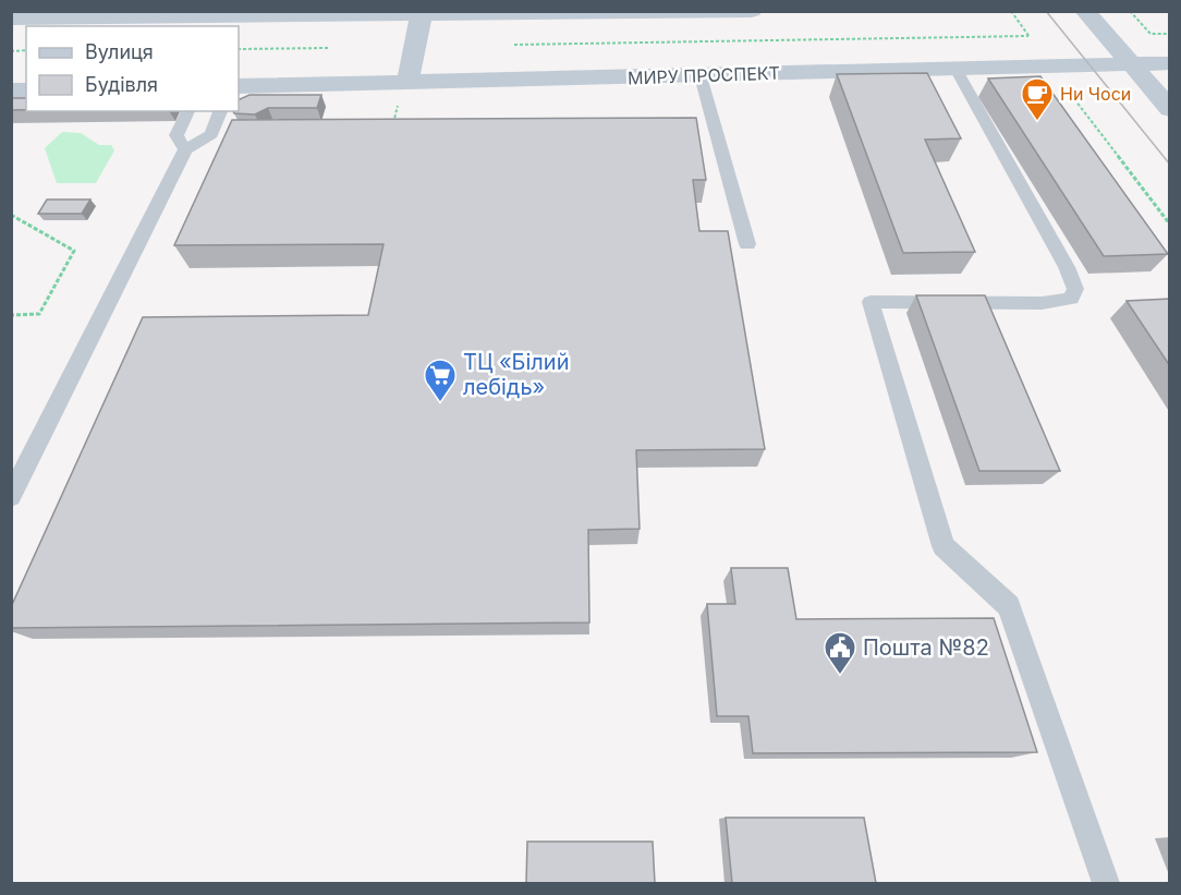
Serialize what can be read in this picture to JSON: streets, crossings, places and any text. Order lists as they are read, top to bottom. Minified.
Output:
{"streets":{"main road":["МИРУ ПРОСПЕКТ"]},"places":{"cafe":["Ни Чоси"],"supermarket":["ТЦ «Білий лебідь»"],"public building":["Пошта №82"]},"legend":["Вулиця","Будівля"]}
